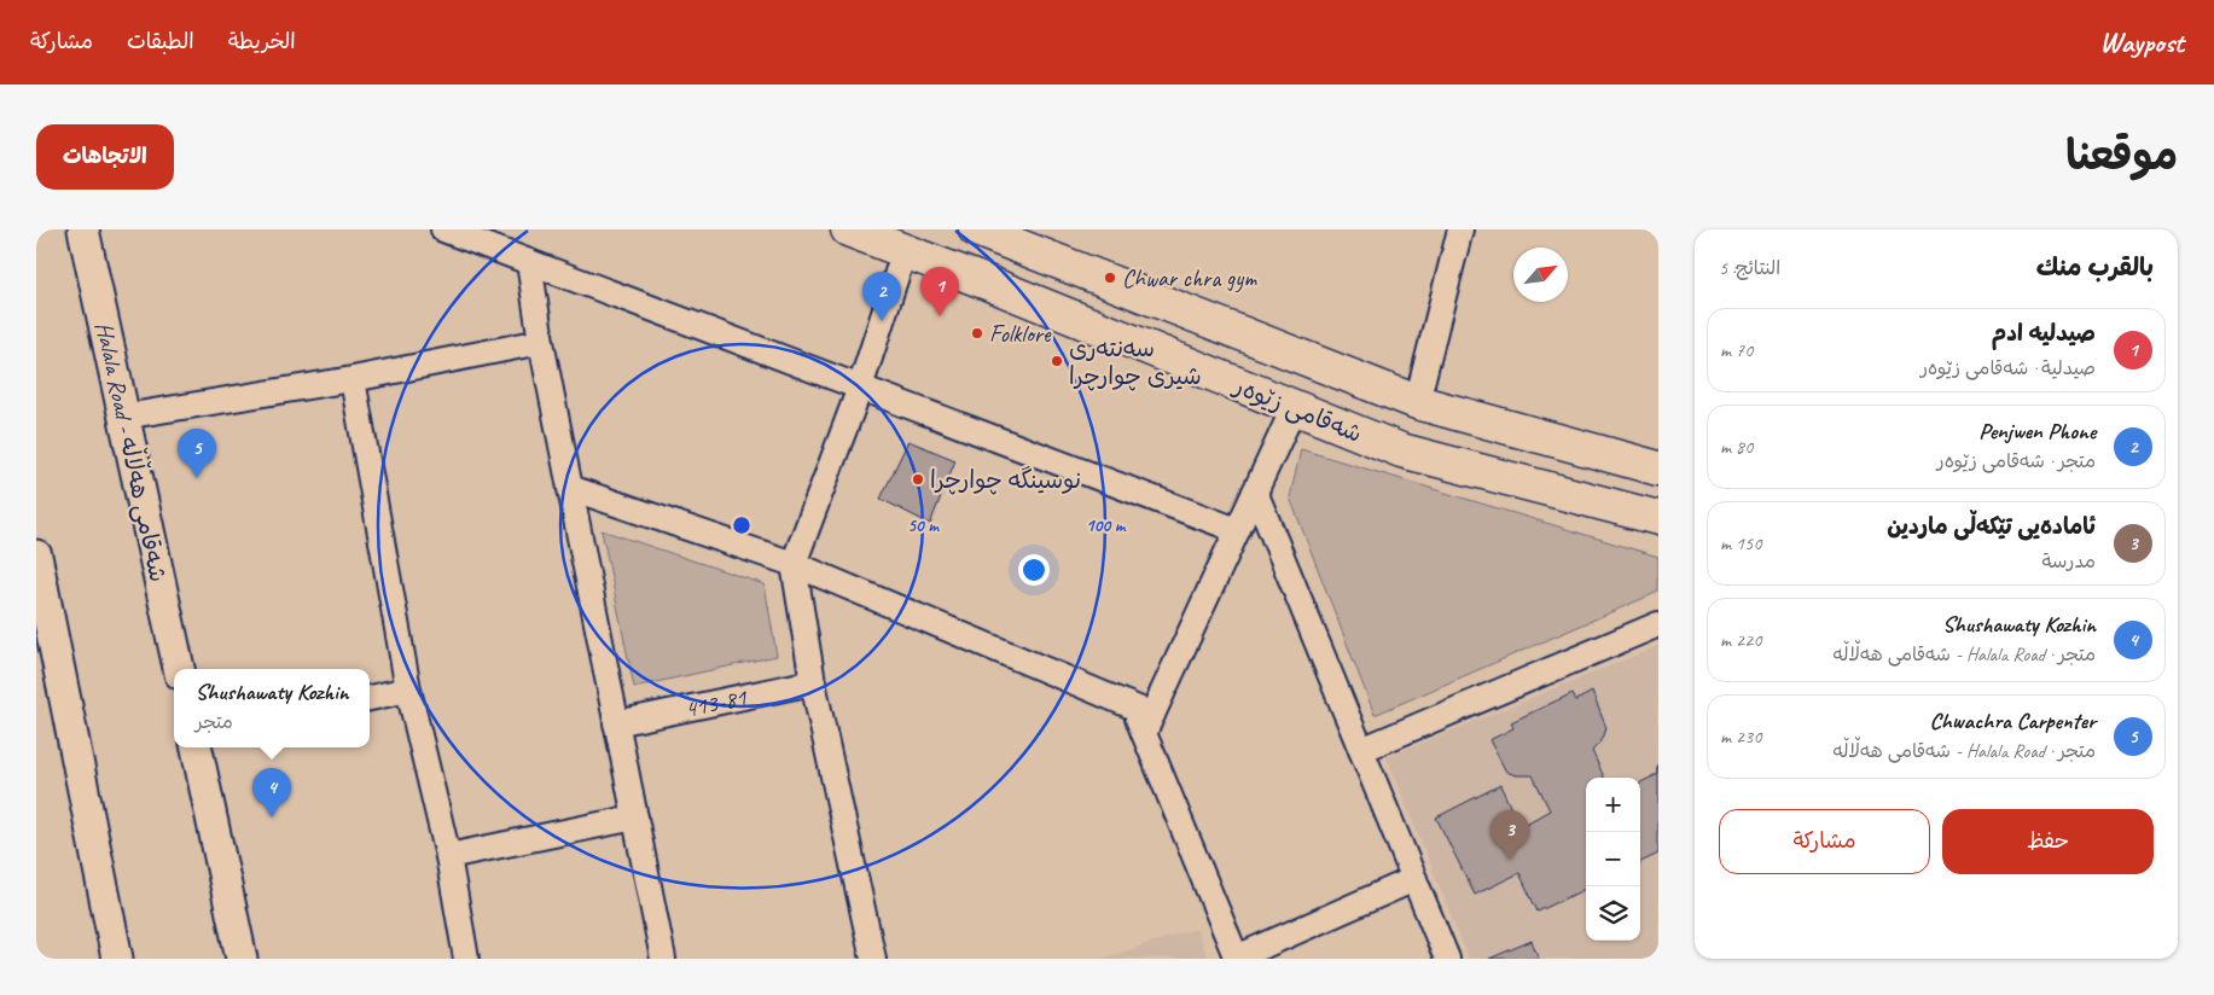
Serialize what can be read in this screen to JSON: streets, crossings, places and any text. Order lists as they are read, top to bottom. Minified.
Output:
{"streets":{"main road":["شەقامی زێوەر"],"street":["Halala Road - شەقامی هەڵاڵە","413-81"]},"places":["Chwar chra gym","Folklore","سەنتەری شیری چوارچرا","نوسینگە چوارچرا"],"north":"top right","page":{"header":"Waypost","nav":["الخريطة","الطبقات","مشاركة"],"title":"موقعنا","buttons":["الاتجاهات",["حفظ","مشاركة"]],"heading":["بالقرب منك","النتائج: 5"],"pins":["1","2","5","4","3"],"list":[{"mark":"1","name":"صیدلیە ادم","note":"صيدلية · شەقامی زێوەر","value":"70 m"},{"mark":"2","name":"Penjwen Phone","note":"متجر · شەقامی زێوەر","value":"80 m"},{"mark":"3","name":"ئامادەیی تێکەڵی ماردین","note":"مدرسة","value":"150 m"},{"mark":"4","name":"Shushawaty Kozhin","note":"متجر · Halala Road - شەقامی هەڵاڵە","value":"220 m"},{"mark":"5","name":"Chwachra Carpenter","note":"متجر · Halala Road - شەقامی هەڵاڵە","value":"230 m"}],"popup":["Shushawaty Kozhin","متجر"],"map_buttons":["+","−"]},"rings":["50 m","100 m"]}
